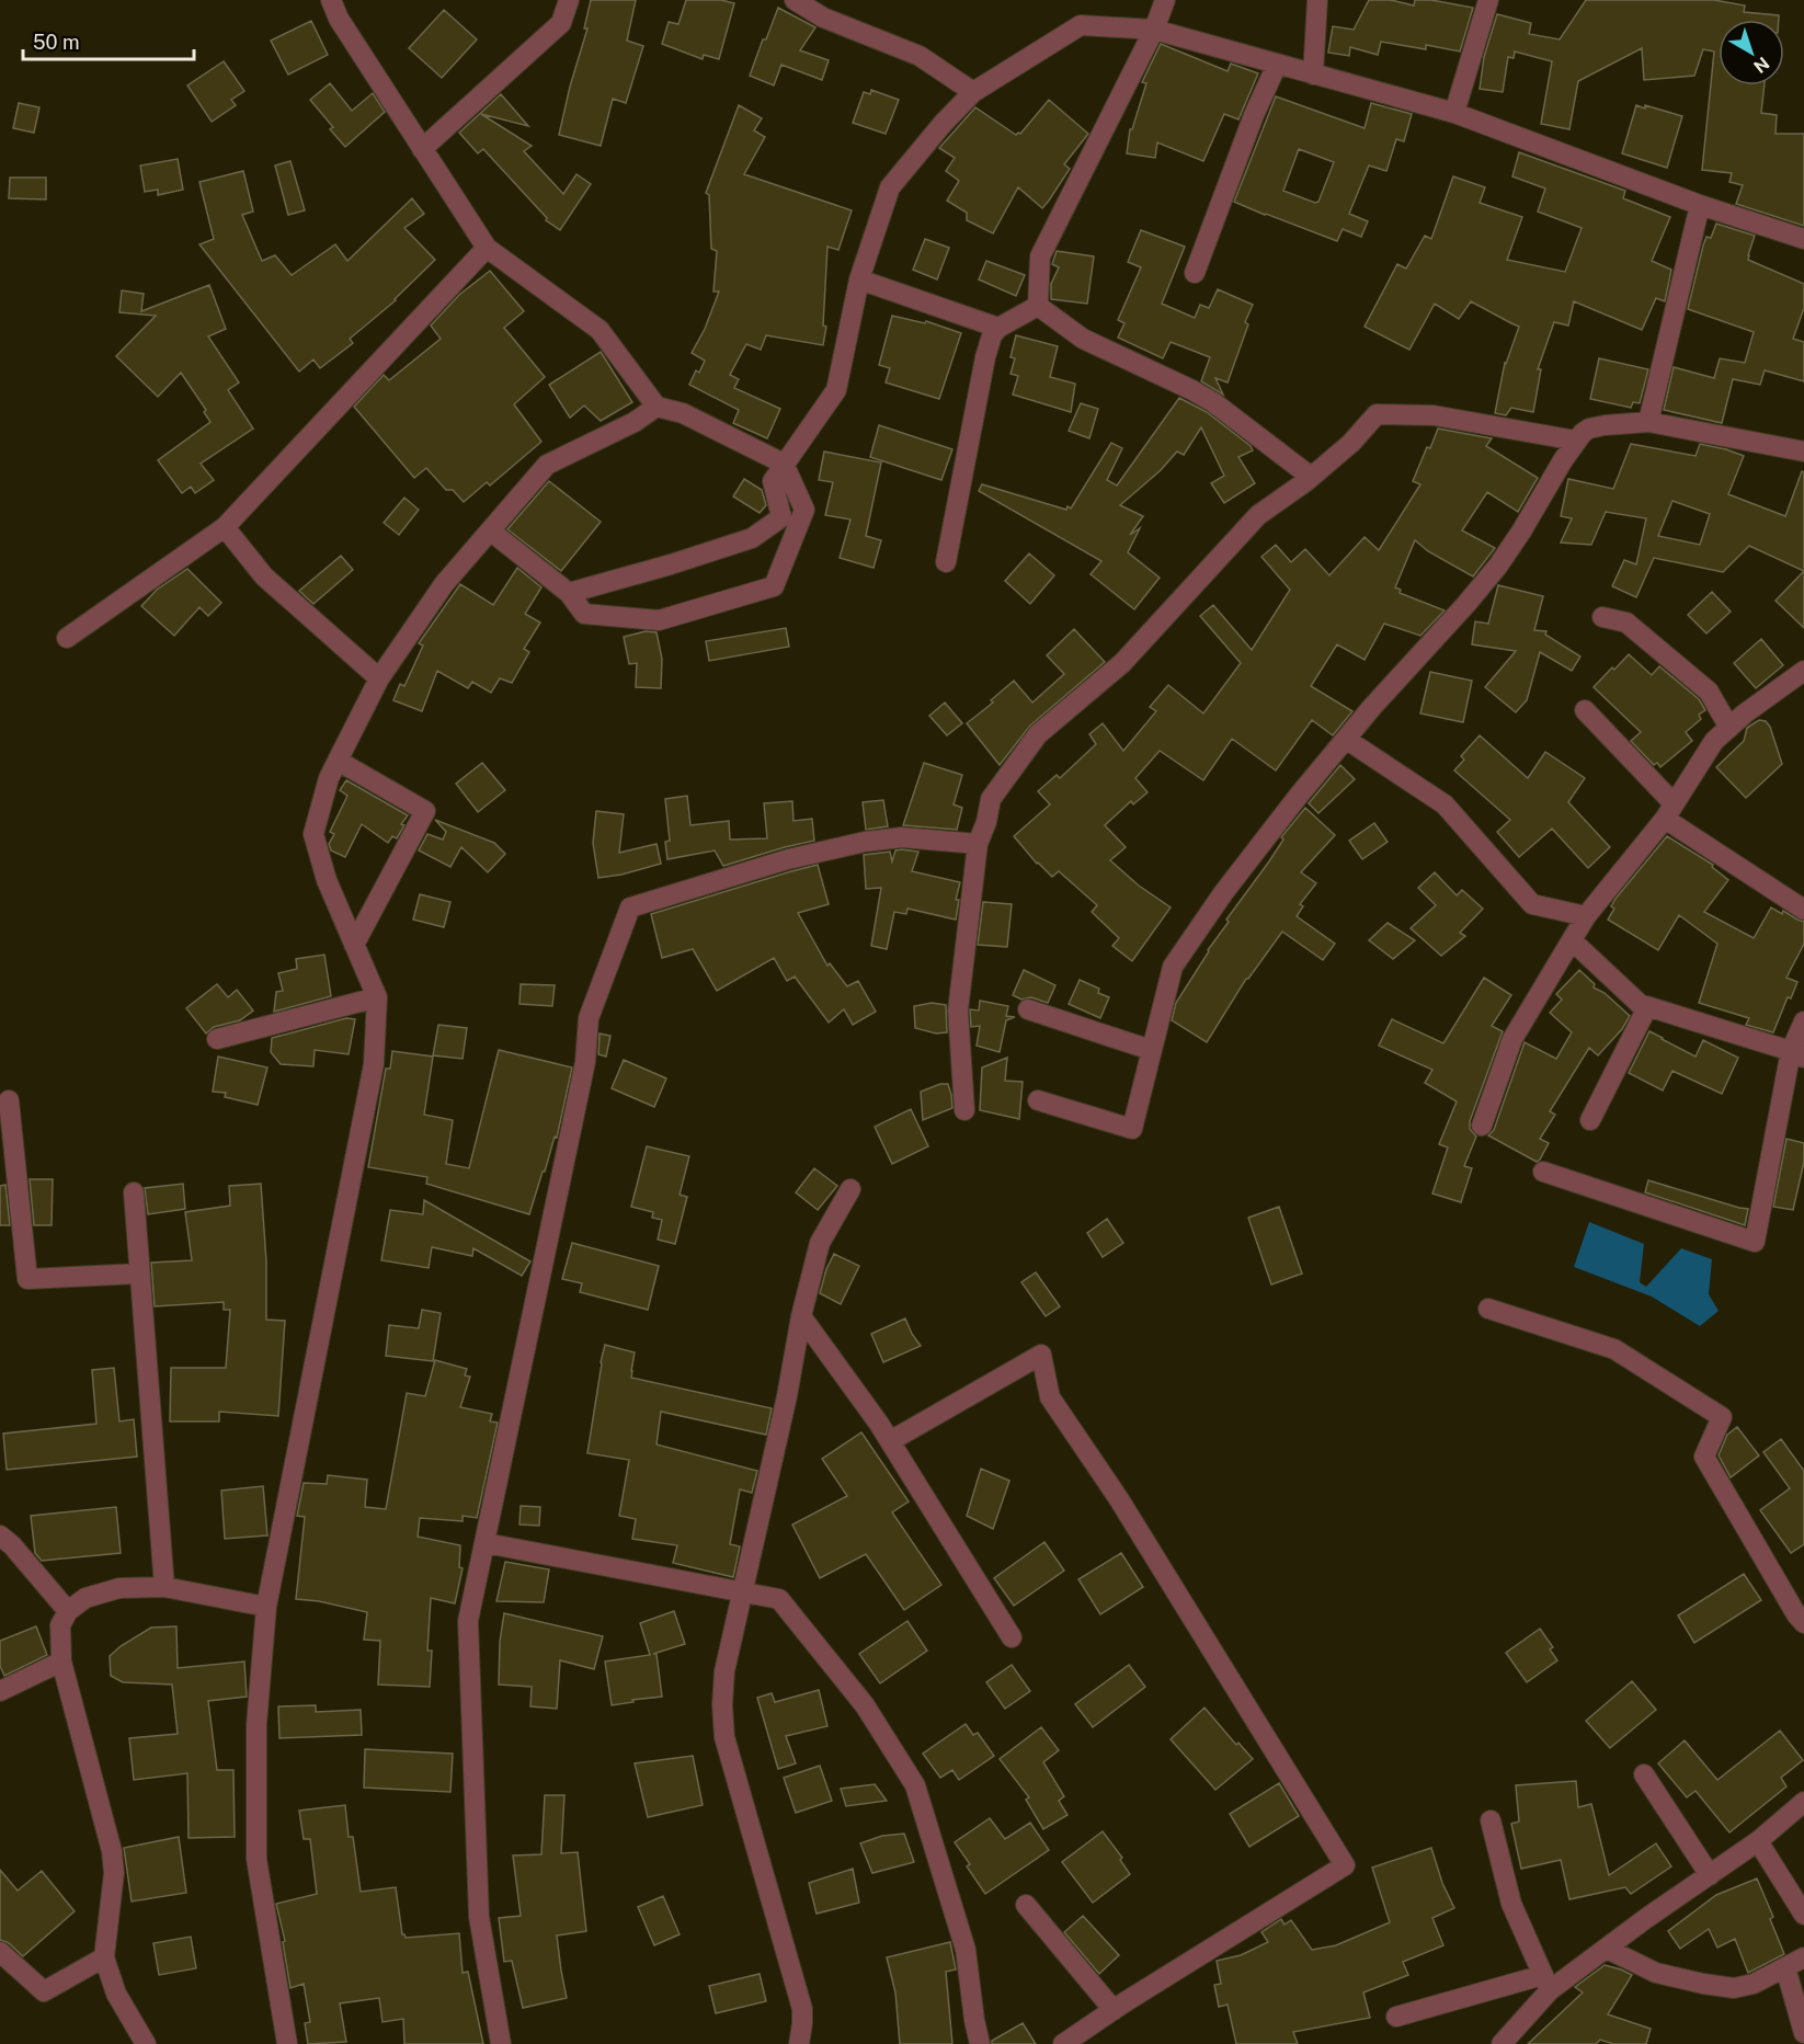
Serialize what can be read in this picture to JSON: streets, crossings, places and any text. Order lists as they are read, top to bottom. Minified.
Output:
{"scale_bar":"50 m","north":"bottom right"}
